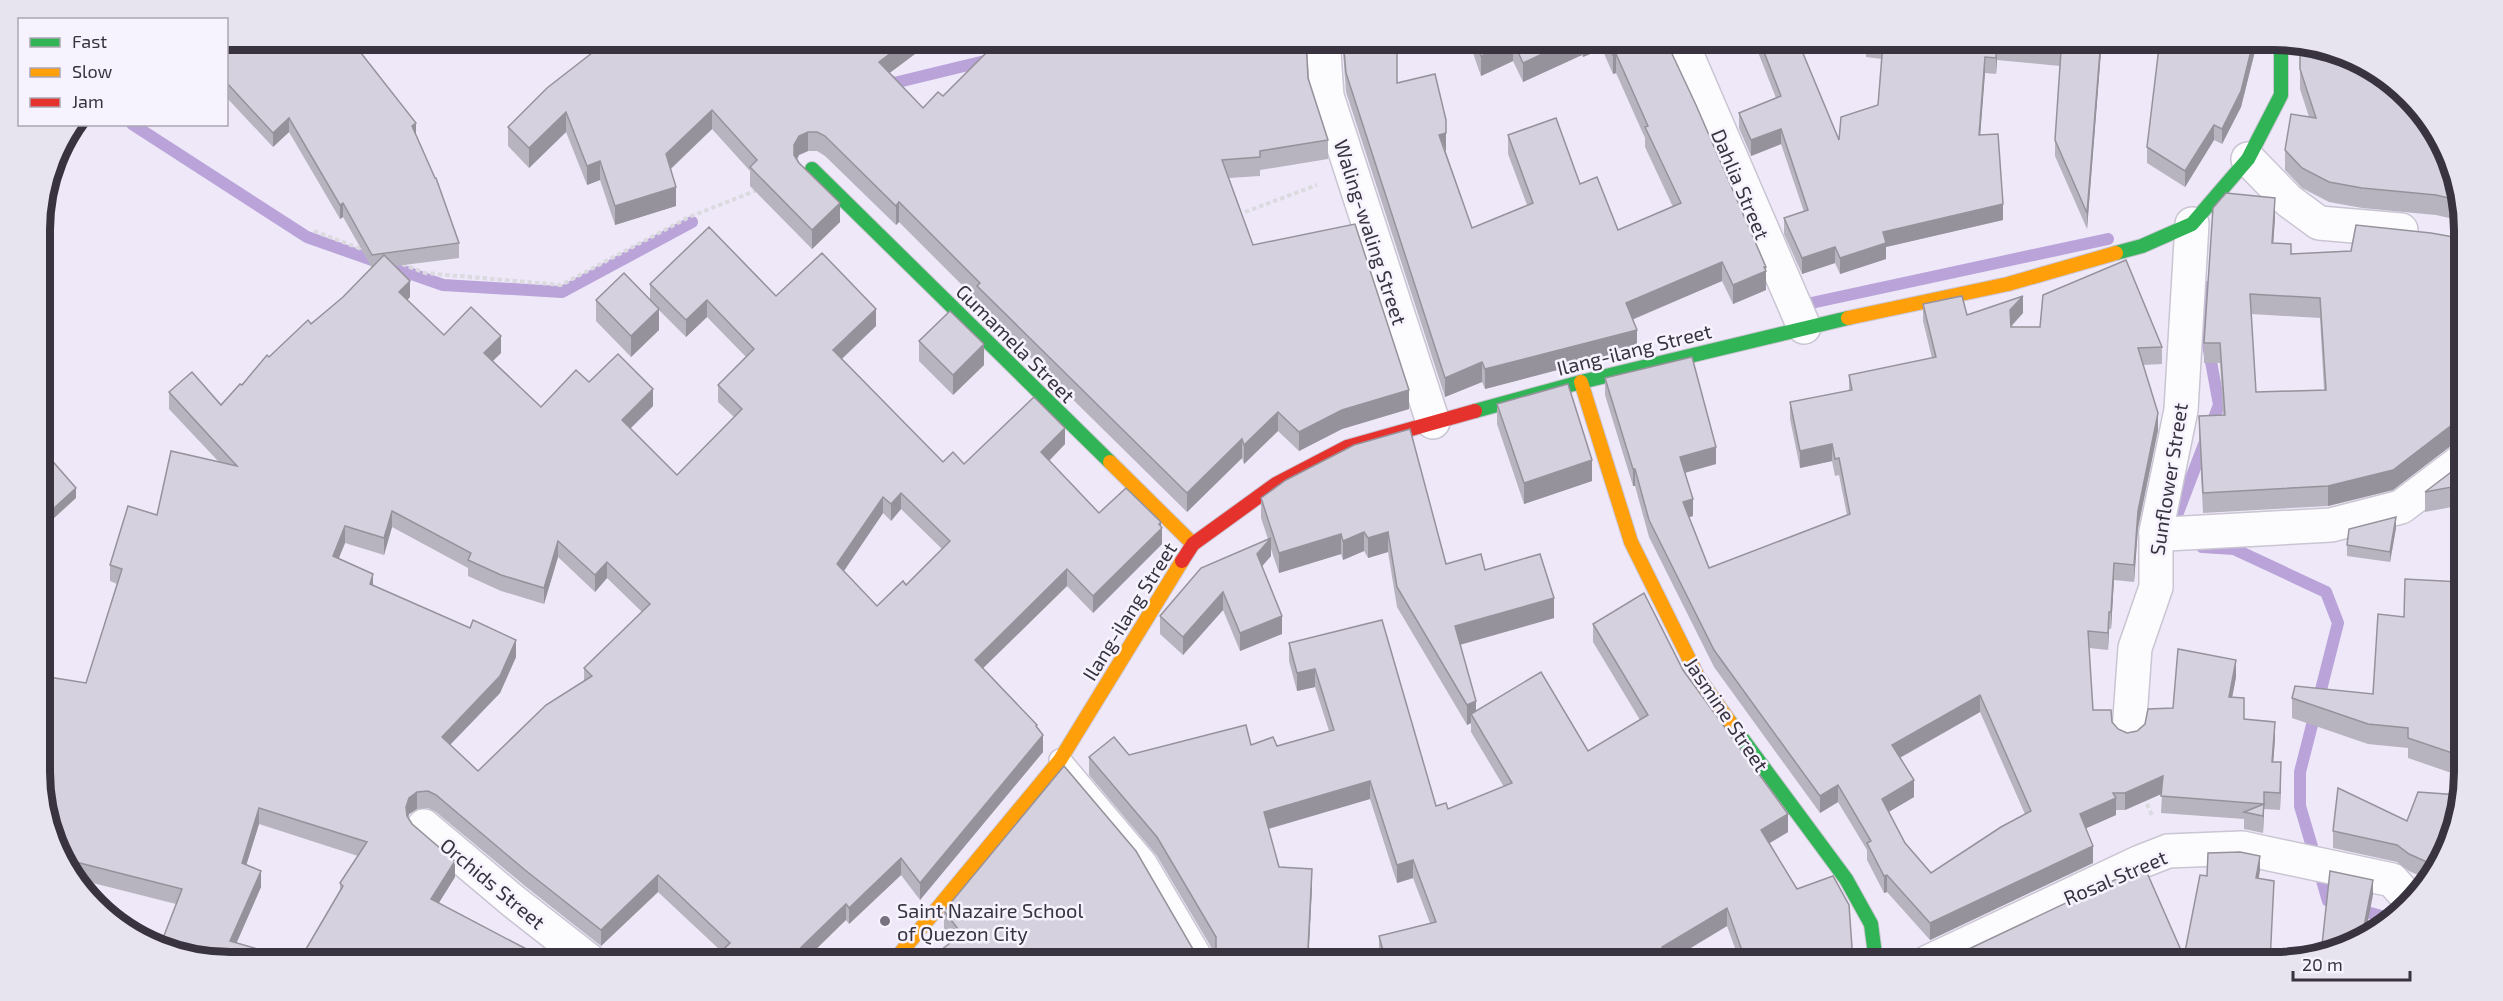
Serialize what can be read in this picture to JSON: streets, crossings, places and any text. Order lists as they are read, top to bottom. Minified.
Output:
{"streets":{"street":["Dahlia Street","Waling-waling Street","Gumamela Street","Ilang-ilang Street","Sunflower Street","Jasmine Street","Rosal Street","Orchids Street"]},"crossings":[["Dahlia Street","Ilang-ilang Street"],["Waling-waling Street","Ilang-ilang Street"],["Gumamela Street","Ilang-ilang Street"],["Ilang-ilang Street","Sunflower Street"],["Ilang-ilang Street","Jasmine Street"]],"places":["Saint Nazaire School of Quezon City"],"legend":["Fast","Slow","Jam"],"scale_bar":"20 m"}
